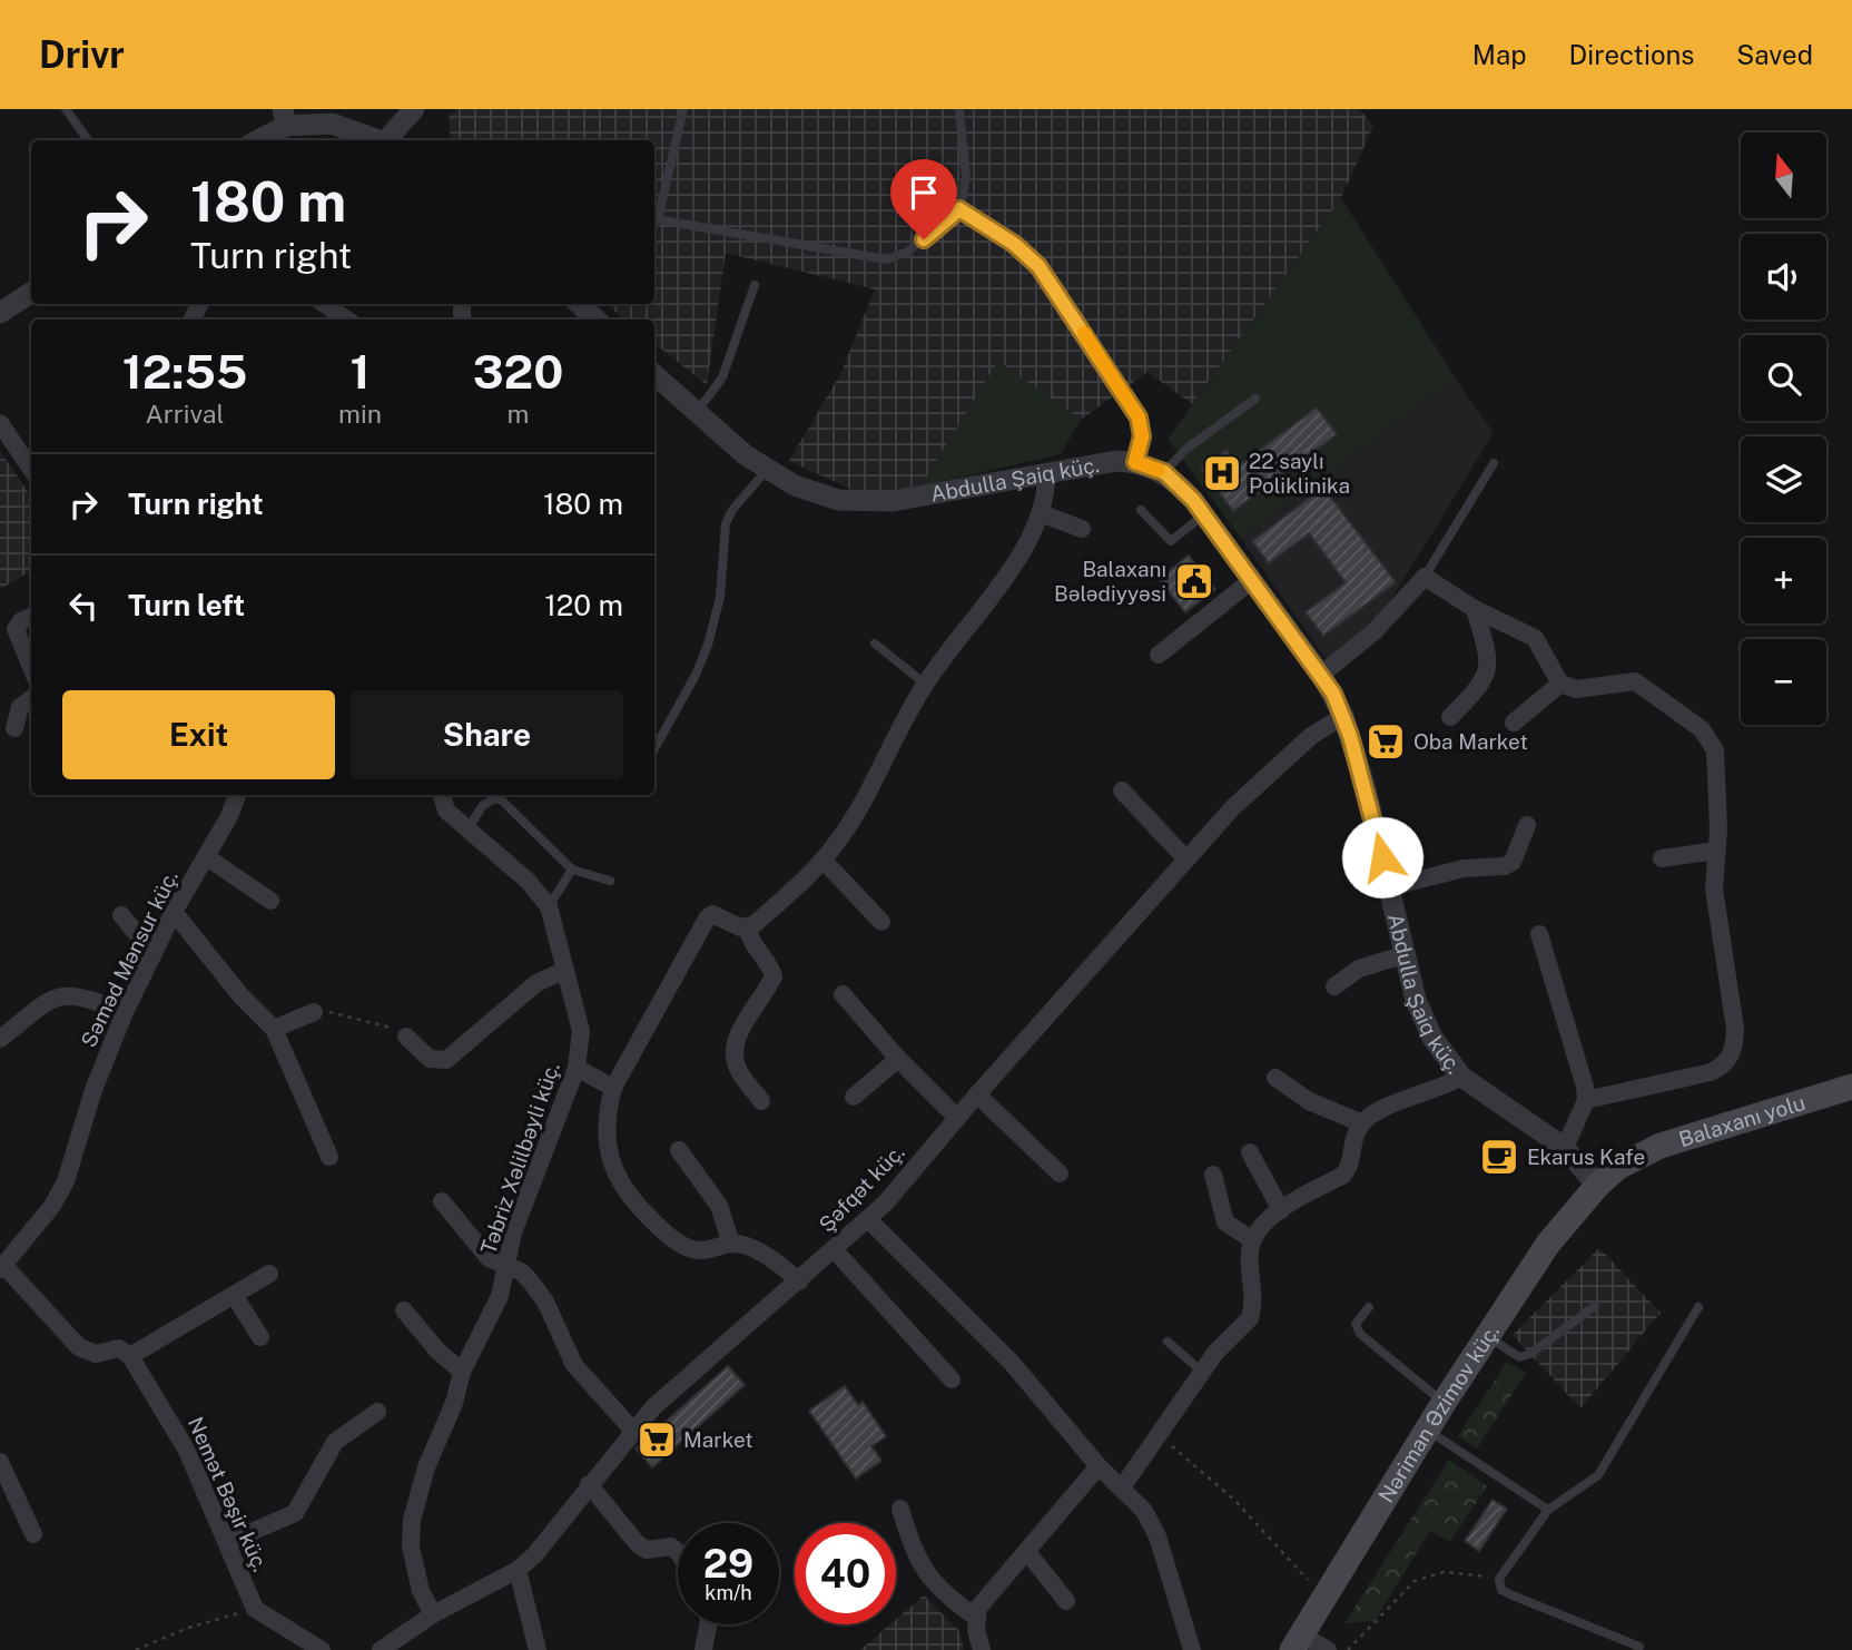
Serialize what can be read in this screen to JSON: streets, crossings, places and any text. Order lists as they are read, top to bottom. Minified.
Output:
{"streets":{"main road":["Balaxanı yolu","Nəriman Əzimov küç."],"street":["Abdulla Şaiq küç.","Səməd Mənsur küç.","Təbriz Xəlilbəyli küç.","Şəfqət küç.","Nemət Bəşir küç."]},"crossings":[["Abdulla Şaiq küç.","Balaxanı yolu"],["Abdulla Şaiq küç.","Şəfqət küç."],["Abdulla Şaiq küç.","Nəriman Əzimov küç."],["Balaxanı yolu","Nəriman Əzimov küç."],["Təbriz Xəlilbəyli küç.","Şəfqət küç."]],"places":{"hospital":["22 saylı Poliklinika"],"public building":["Balaxanı Bələdiyyəsi"],"supermarket":["Oba Market","Market"],"cafe":["Ekarus Kafe"]},"north":"top","page":{"header":"Drivr","nav":["Map","Directions","Saved"],"map_buttons":["+","−"],"turn":["180 m","Turn right"],"eta":["12:55","Arrival","1","min","320","m"],"list":[{"name":"Turn right","value":"180 m"},{"name":"Turn left","value":"120 m"}],"buttons":["Exit","Share"],"speed":"29 km/h","limit":"40"}}
